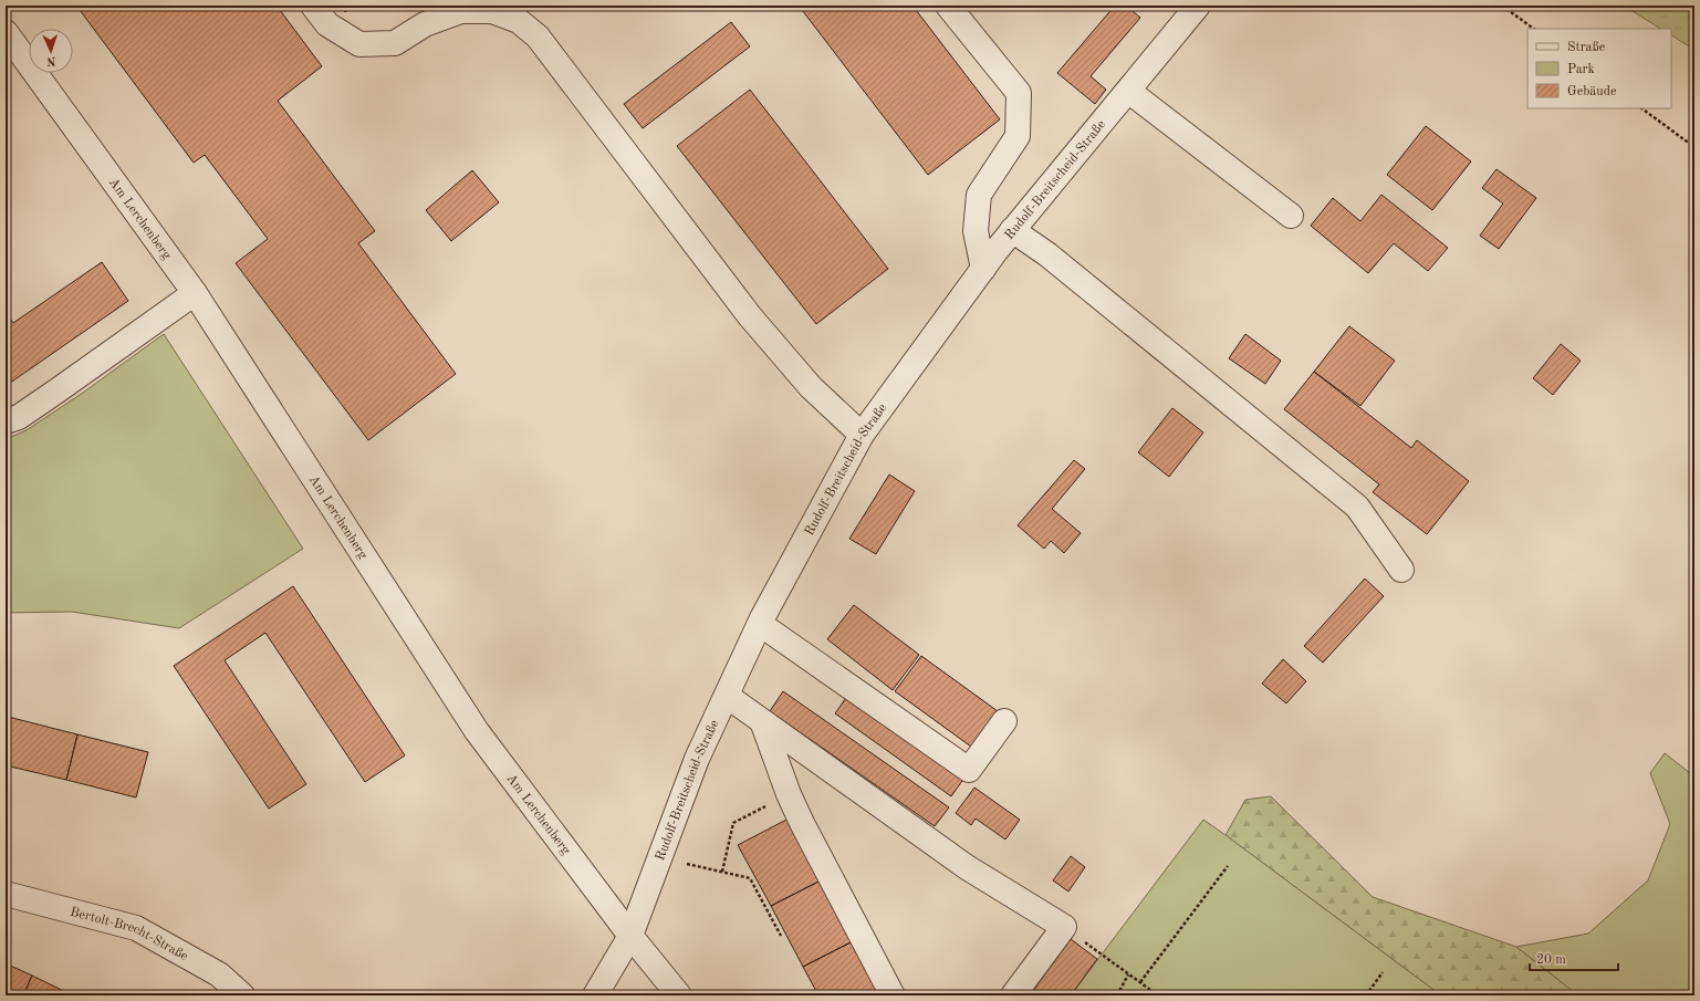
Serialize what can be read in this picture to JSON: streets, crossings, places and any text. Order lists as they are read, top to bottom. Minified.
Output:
{"streets":{"street":["Rudolf-Breitscheid-Straße","Am Lerchenberg","Bertolt-Brecht-Straße"]},"crossings":[["Rudolf-Breitscheid-Straße","Am Lerchenberg"]],"legend":["Straße","Park","Gebäude"],"scale_bar":"20 m","north":"bottom"}
